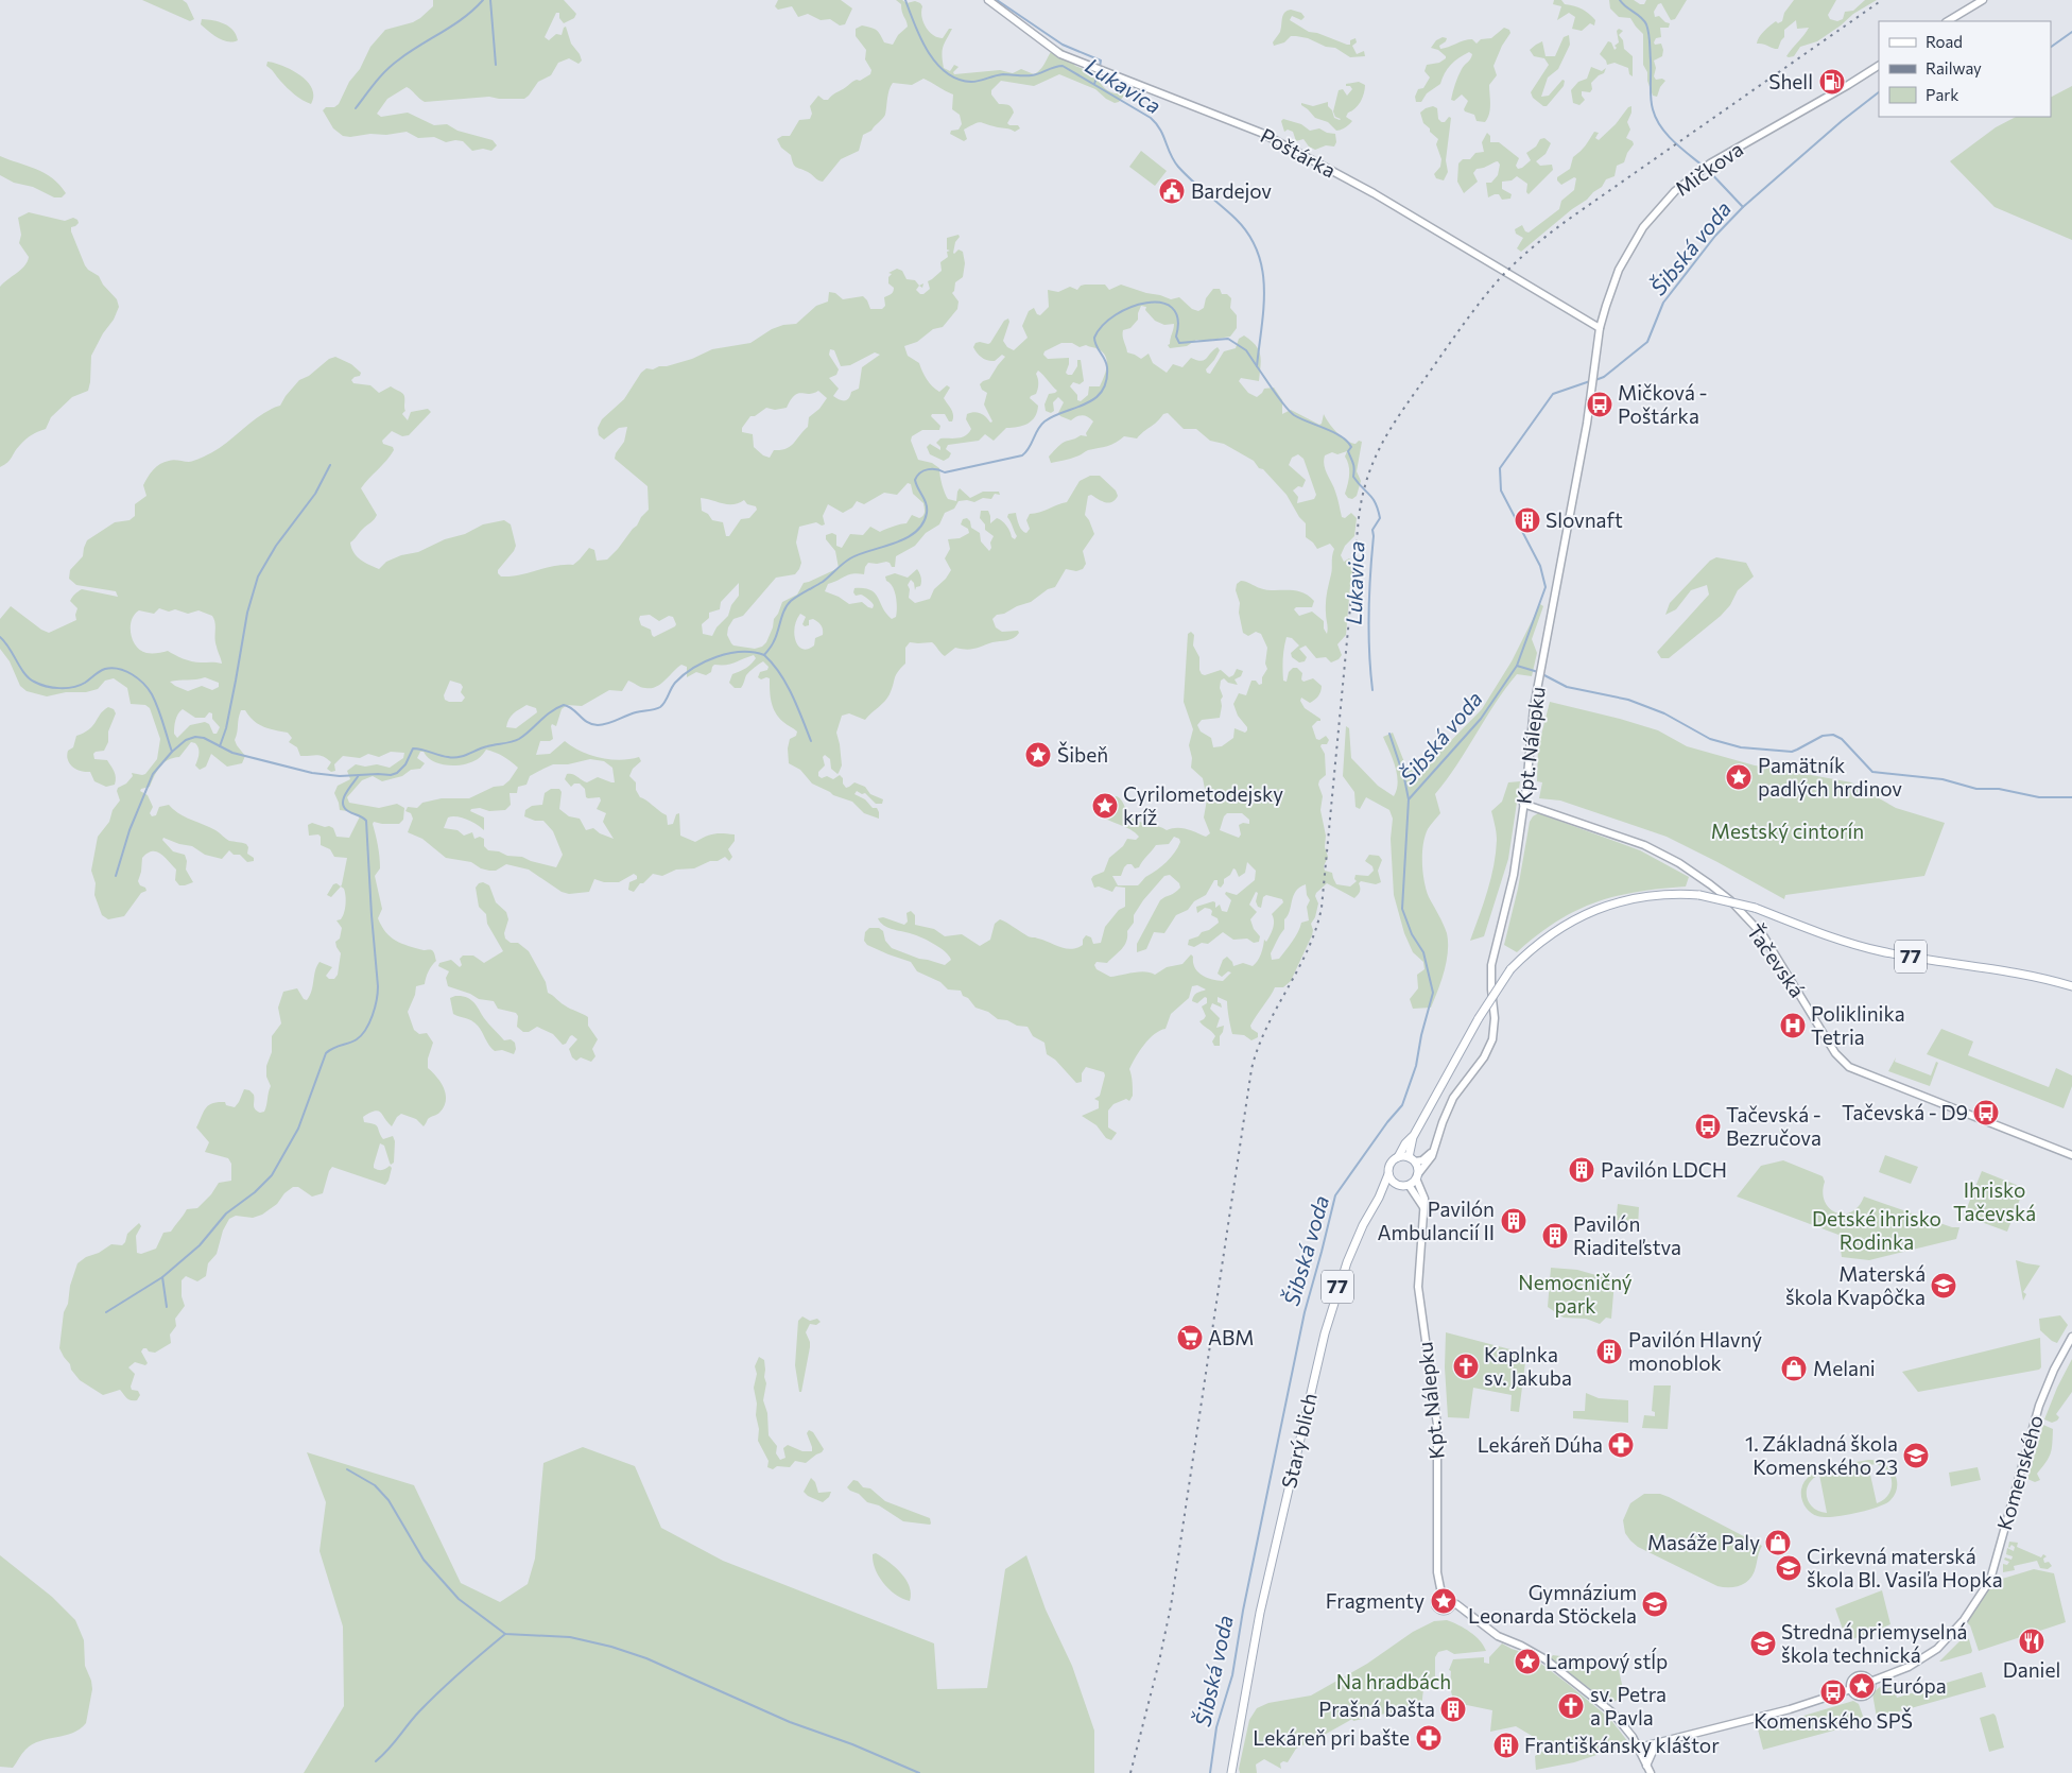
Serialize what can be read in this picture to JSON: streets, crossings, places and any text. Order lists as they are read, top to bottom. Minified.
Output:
{"streets":{"main road":["77","Starý blich"],"street":["Poštárka","Mičkova","Kpt. Nálepku","Ťačevská","Komenského"]},"crossings":[["Poštárka","Mičkova"],["Poštárka","Kpt. Nálepku"],["Mičkova","Kpt. Nálepku"],["Kpt. Nálepku","77"],["Kpt. Nálepku","Ťačevská"],["Kpt. Nálepku","Starý blich"],["77","Starý blich"]],"water":["Lukavica","Šibská voda"],"parks":["Mestský cintorín","Ihrisko Tačevská","Detské ihrisko Rodinka","Nemocničný park","Na hradbách"],"places":{"fuel station":["Shell"],"public building":["Bardejov"],"bus stop":["Mičková - Poštárka","Tačevská - D9","Tačevská - Bezručova","Komenského SPŠ"],"building":["Slovnaft","Pavilón LDCH","Pavilón Ambulancií II","Pavilón Riaditeľstva","Pavilón Hlavný monoblok","Prašná bašta","Františkánsky kláštor"],"place":["Šibeň","Pamätník padlých hrdinov","Cyrilometodejsky kríž","Fragmenty","Lampový stĺp","Európa"],"hospital":["Poliklinika Tetria"],"school or university":["Materská škola Kvapôčka","1. Základná škola Komenského 23","Cirkevná materská škola Bl. Vasiľa Hopka","Gymnázium Leonarda Stöckela","Stredná priemyselná škola technická"],"supermarket":["ABM"],"church":["Kaplnka sv. Jakuba","sv. Petra a Pavla"],"shop":["Melani","Masáže Paly"],"pharmacy":["Lekáreň Dúha","Lekáreň pri bašte"],"restaurant":["Daniel"]},"legend":["Road","Railway","Park"]}
